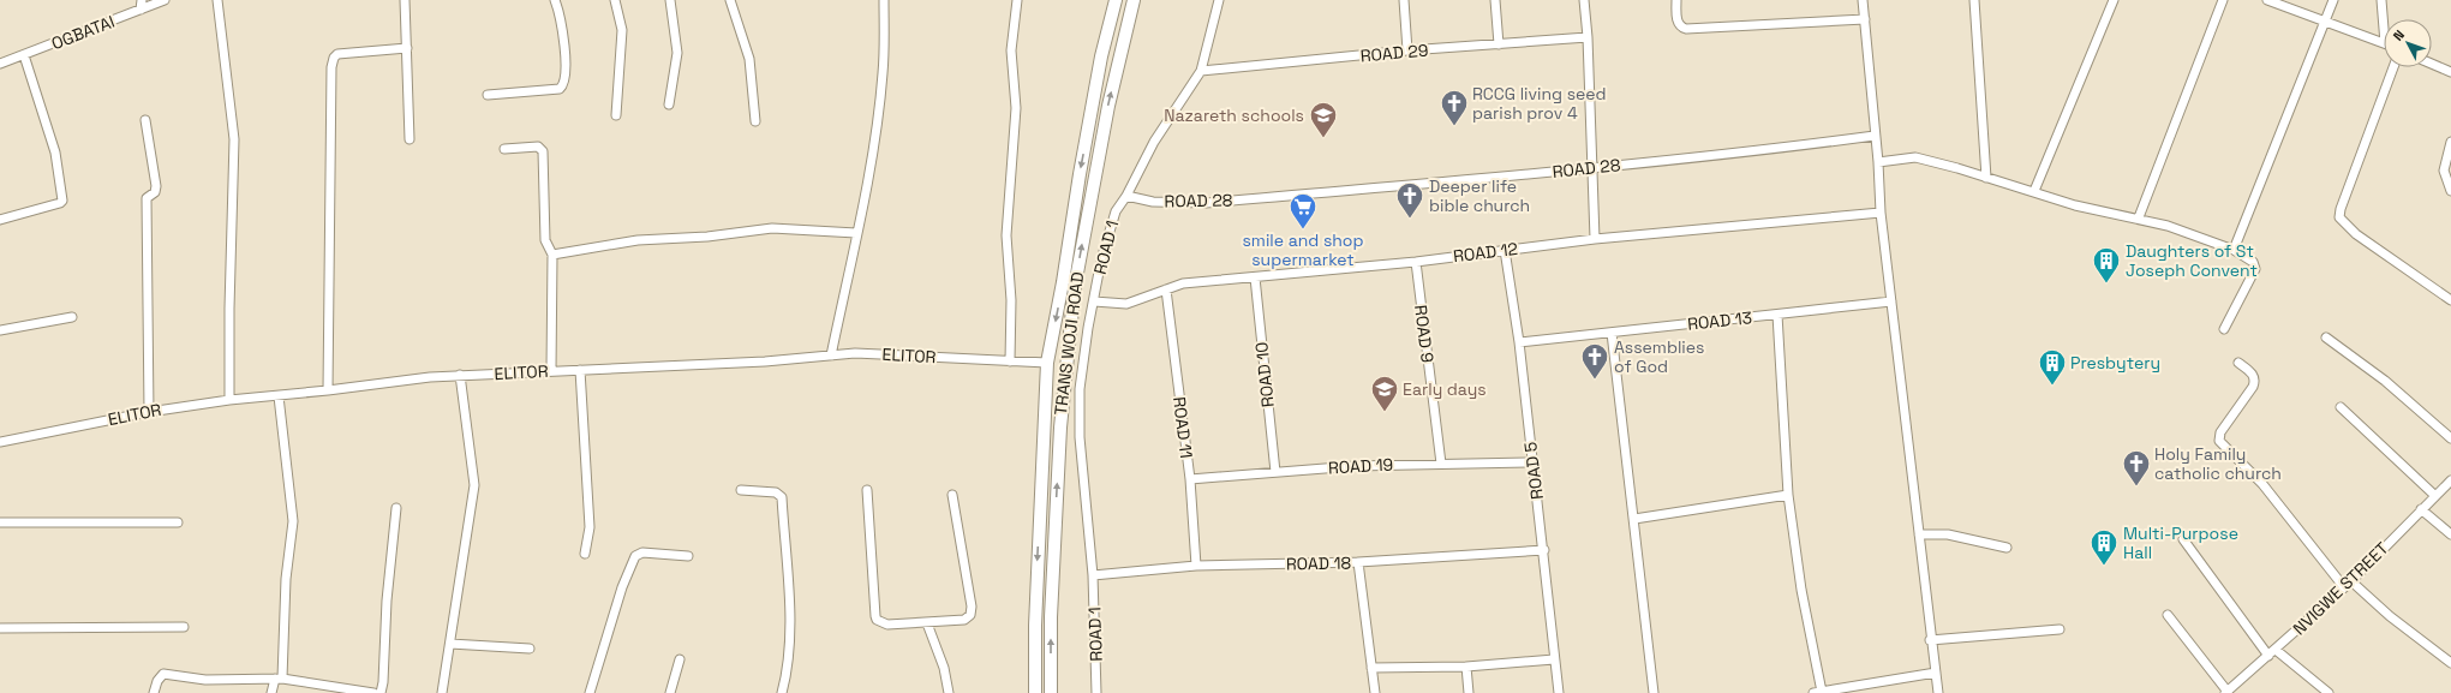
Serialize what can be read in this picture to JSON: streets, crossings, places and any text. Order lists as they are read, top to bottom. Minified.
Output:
{"streets":{"main road":["TRANS WOJI ROAD"],"street":["OGBATAI","ROAD 29","ROAD 28","ROAD 1","ROAD 12","ROAD 13","ROAD 9","ELITOR","ROAD 10","ROAD 11","ROAD 19","ROAD 5","ROAD 18","NVIGWE STREET"]},"crossings":[["ROAD 29","ROAD 1"],["ROAD 28","ROAD 1"],["ROAD 1","ROAD 12"],["ROAD 1","ROAD 18"],["ROAD 12","ROAD 9"],["ROAD 12","ROAD 10"],["ROAD 12","ROAD 11"],["ROAD 12","ROAD 5"],["ROAD 13","ROAD 5"],["ROAD 9","ROAD 19"],["TRANS WOJI ROAD","ELITOR"],["ROAD 10","ROAD 19"],["ROAD 11","ROAD 19"],["ROAD 11","ROAD 18"],["ROAD 19","ROAD 5"],["ROAD 5","ROAD 18"]],"places":{"church":["RCCG living seed parish prov 4","Deeper life bible church","Assemblies of God","Holy Family catholic church"],"school or university":["Nazareth schools","Early days"],"supermarket":["smile and shop supermarket"],"building":["Daughters of St Joseph Convent","Presbytery","Multi-Purpose Hall"]},"north":"top left"}
